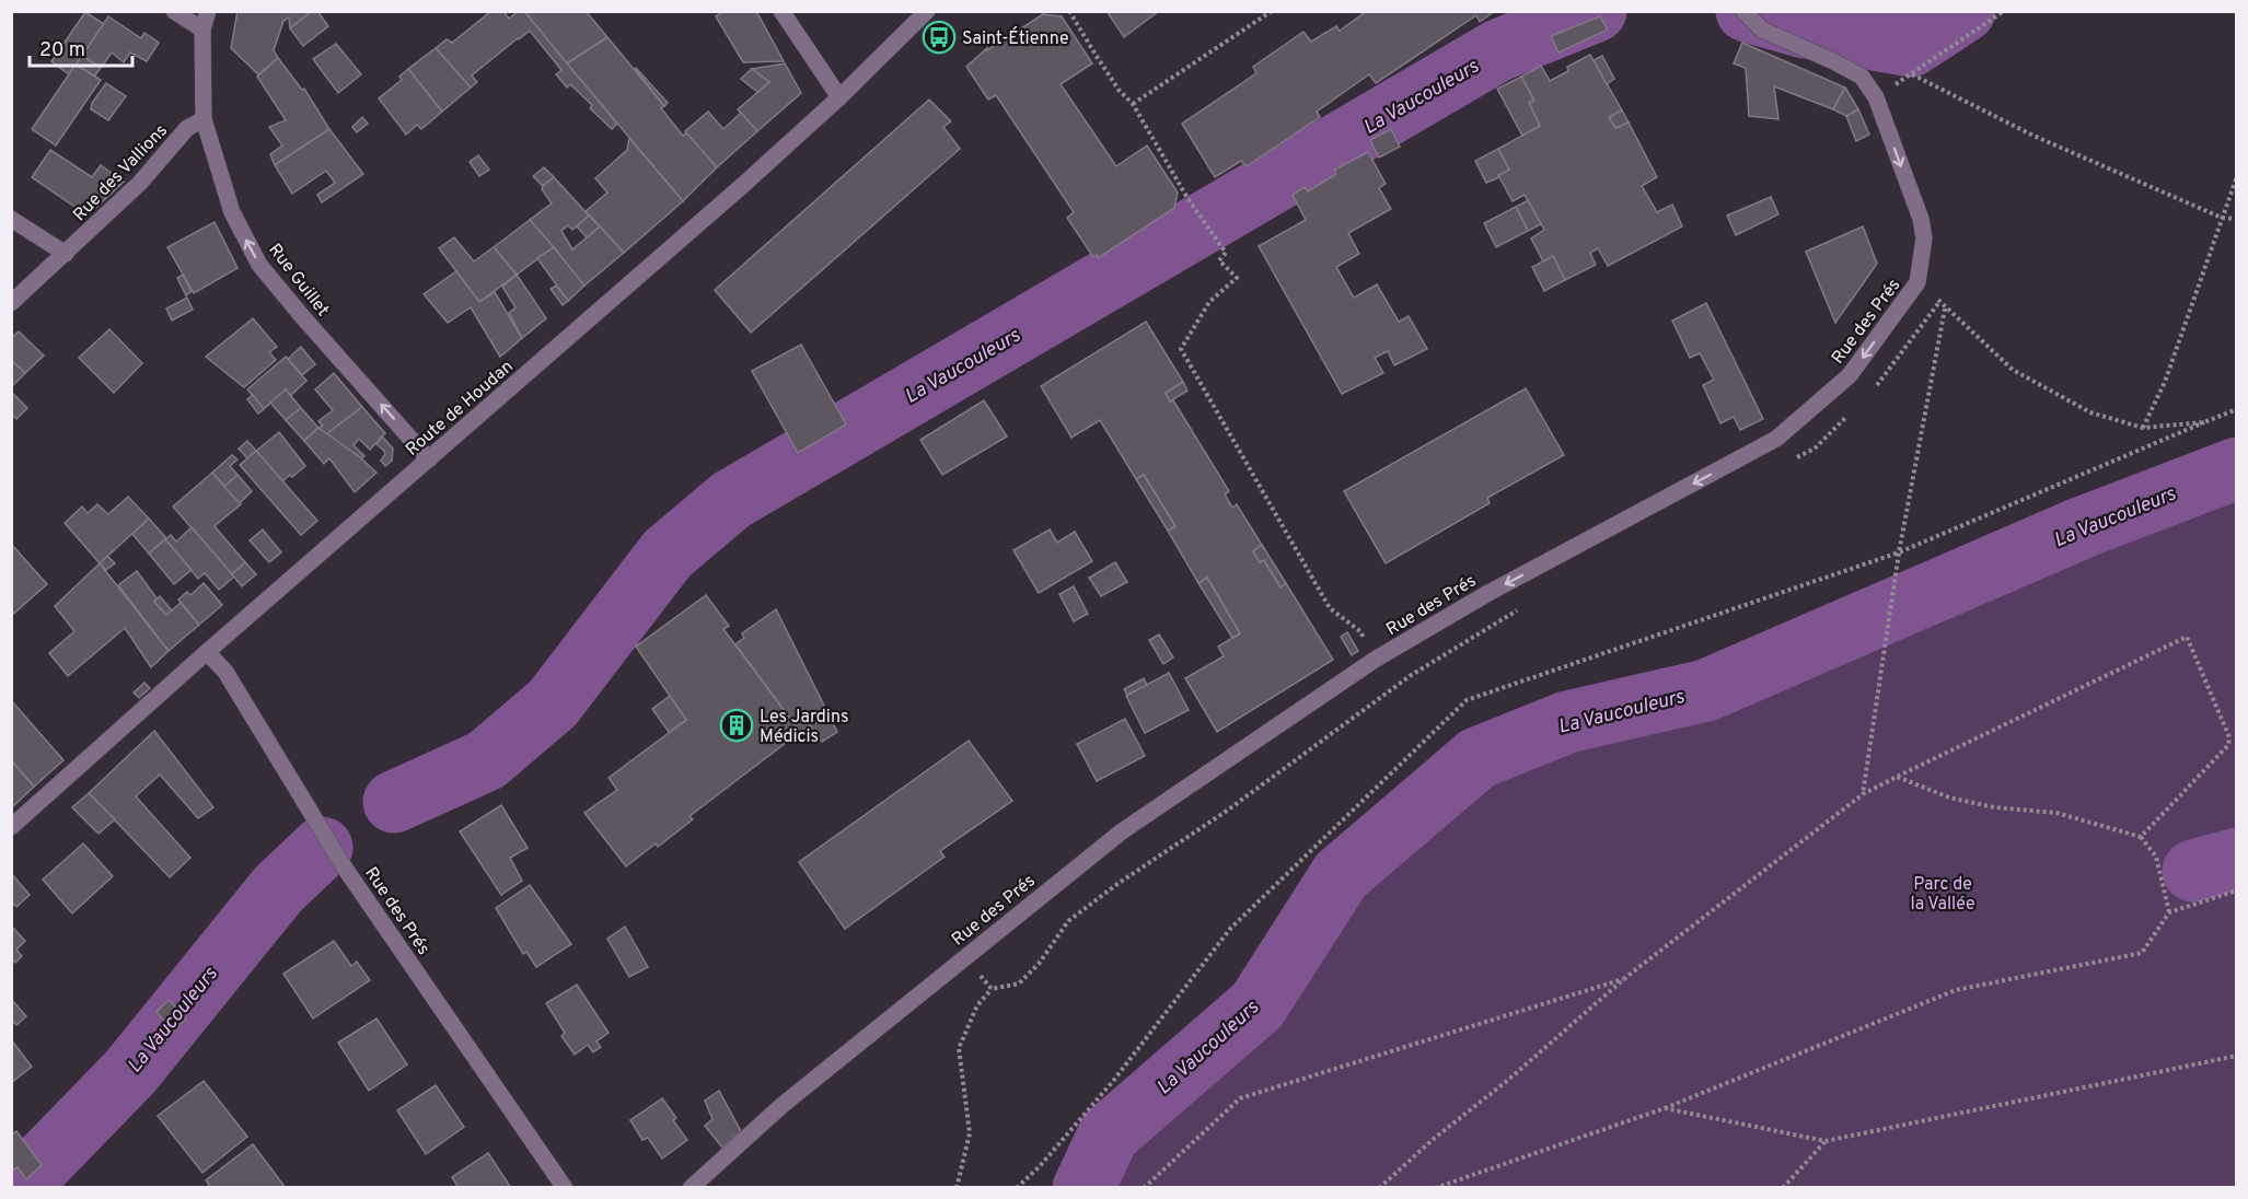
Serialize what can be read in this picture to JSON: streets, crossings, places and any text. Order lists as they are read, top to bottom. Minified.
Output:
{"streets":{"street":["Rue des Vallions","Rue Guillet","Rue des Prés","Route de Houdan"]},"crossings":[["Rue des Vallions","Rue Guillet"],["Rue Guillet","Route de Houdan"],["Rue des Prés","Route de Houdan"]],"one_way":["Rue Guillet"],"water":["La Vaucouleurs"],"parks":["Parc de la Vallée"],"places":{"bus stop":["Saint-Étienne"],"building":["Les Jardins Médicis"]},"scale_bar":"20 m"}
